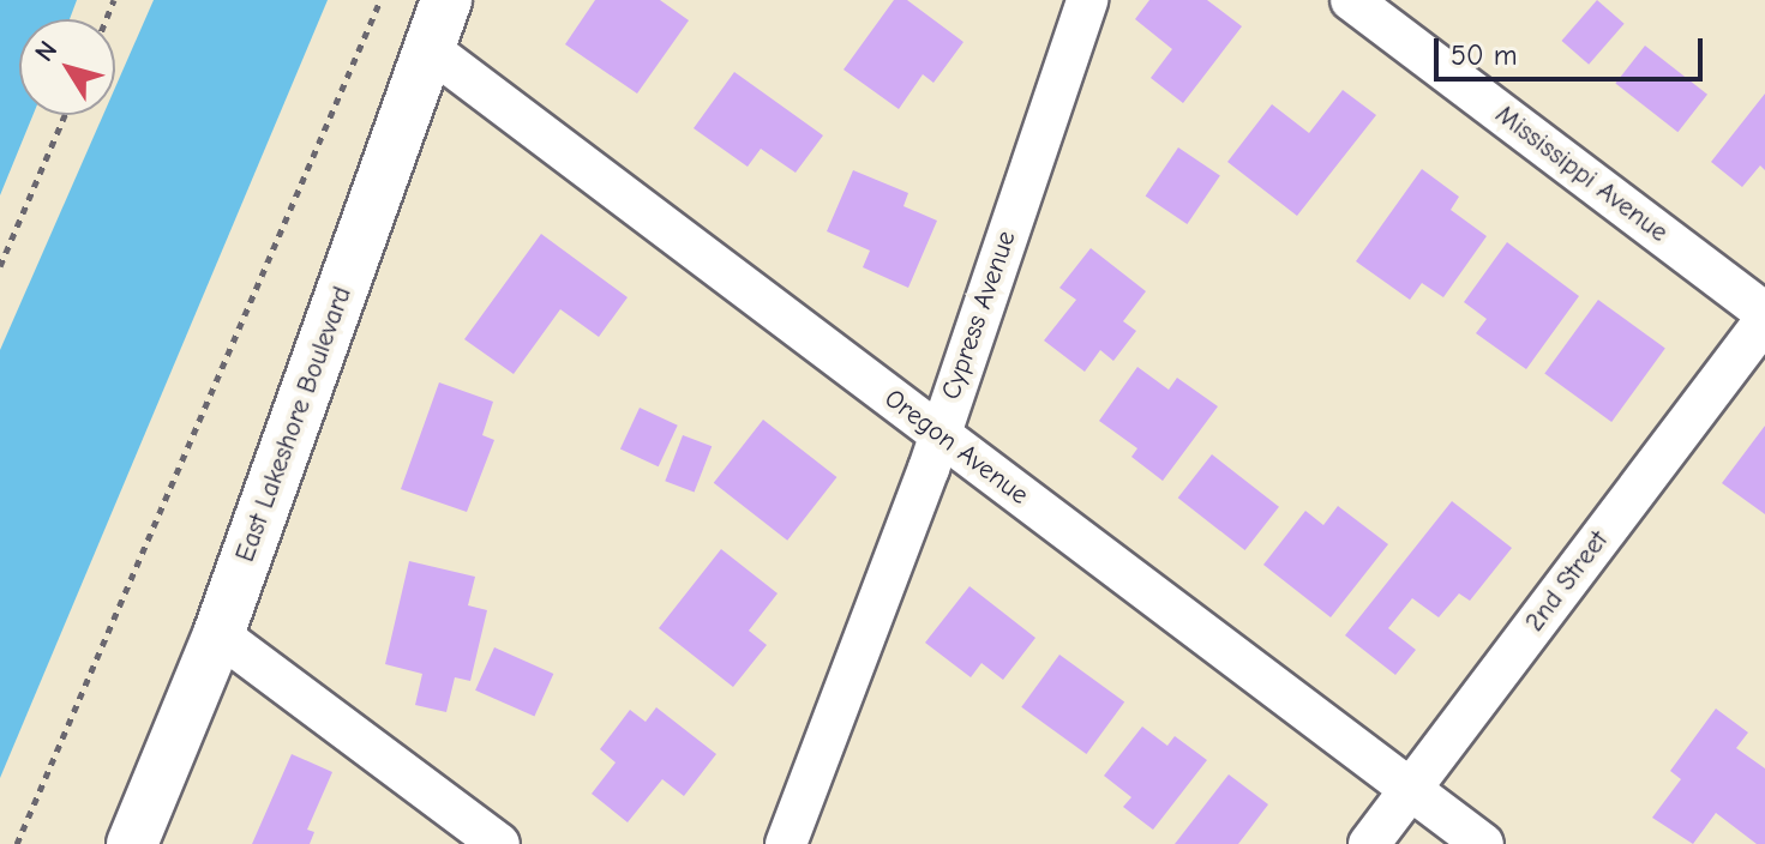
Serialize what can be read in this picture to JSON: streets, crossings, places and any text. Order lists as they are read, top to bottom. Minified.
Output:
{"streets":{"street":["Mississippi Avenue","Cypress Avenue","East Lakeshore Boulevard","Oregon Avenue","2nd Street"]},"crossings":[["Mississippi Avenue","2nd Street"],["Cypress Avenue","Oregon Avenue"],["East Lakeshore Boulevard","Oregon Avenue"],["Oregon Avenue","2nd Street"]],"scale_bar":"50 m","north":"top left"}
